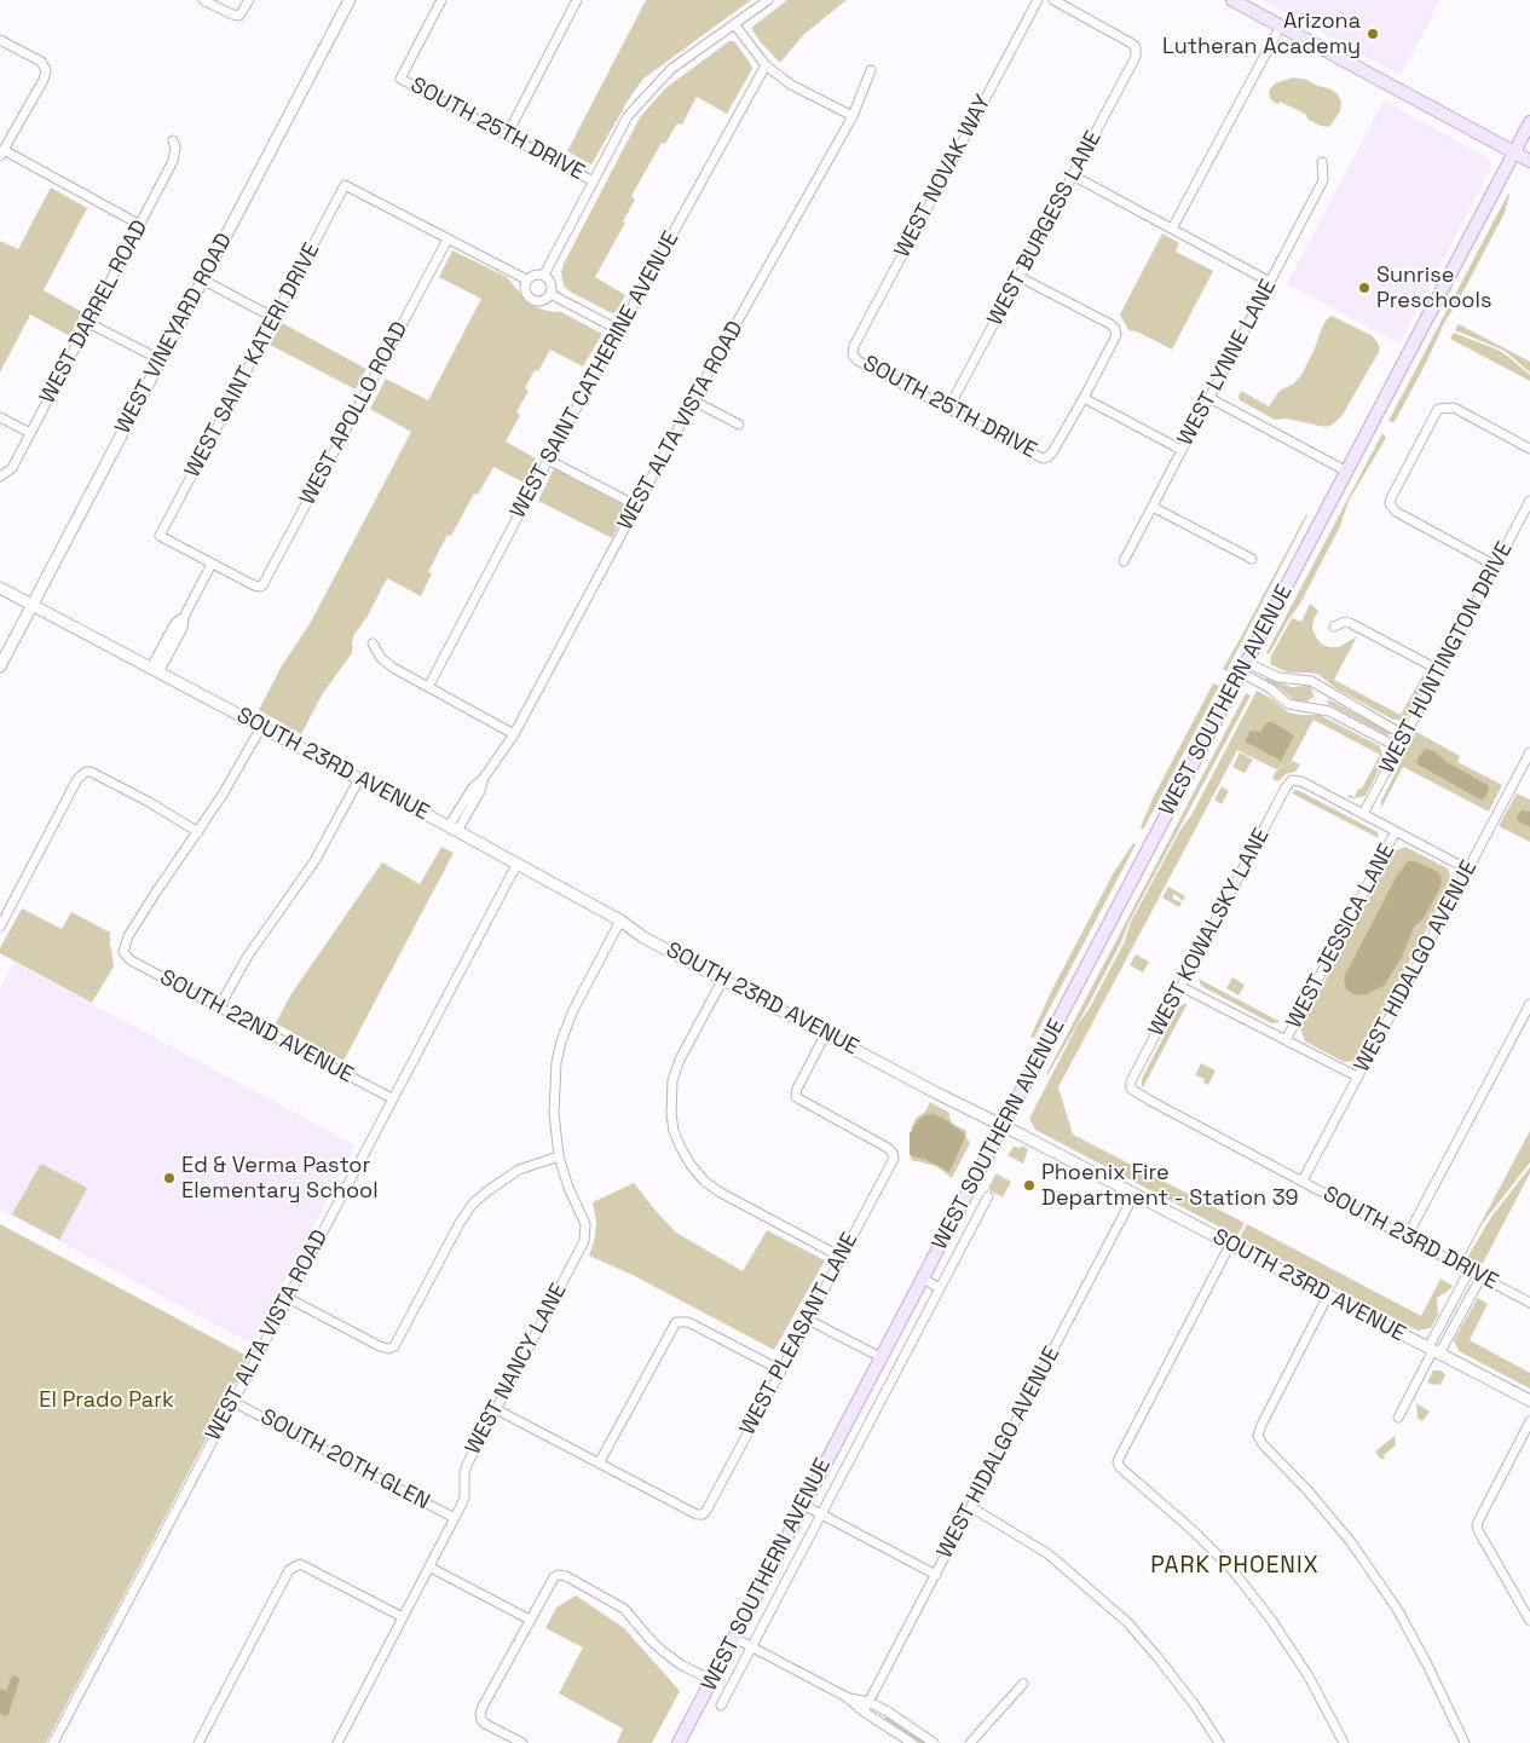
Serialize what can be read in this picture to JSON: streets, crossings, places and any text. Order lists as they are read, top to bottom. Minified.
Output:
{"streets":{"main road":["WEST SOUTHERN AVENUE"],"street":["SOUTH 25TH DRIVE","WEST NOVAK WAY","WEST BURGESS LANE","WEST DARREL ROAD","WEST VINEYARD ROAD","WEST SAINT KATERI DRIVE","WEST LYNNE LANE","WEST SAINT CATHERINE AVENUE","WEST APOLLO ROAD","WEST ALTA VISTA ROAD","WEST HUNTINGTON DRIVE","SOUTH 23RD AVENUE","WEST KOWALSKY LANE","WEST JESSICA LANE","WEST HIDALGO AVENUE","SOUTH 22ND AVENUE","SOUTH 23RD DRIVE","WEST PLEASANT LANE","WEST NANCY LANE","SOUTH 20TH GLEN"]},"crossings":[["SOUTH 25TH DRIVE","WEST NOVAK WAY"],["SOUTH 25TH DRIVE","WEST BURGESS LANE"],["WEST VINEYARD ROAD","SOUTH 23RD AVENUE"],["WEST SAINT KATERI DRIVE","WEST APOLLO ROAD"],["WEST ALTA VISTA ROAD","SOUTH 23RD AVENUE"],["WEST ALTA VISTA ROAD","SOUTH 22ND AVENUE"],["WEST ALTA VISTA ROAD","SOUTH 20TH GLEN"],["WEST HUNTINGTON DRIVE","WEST KOWALSKY LANE"],["WEST SOUTHERN AVENUE","SOUTH 23RD AVENUE"],["SOUTH 23RD AVENUE","WEST HIDALGO AVENUE"],["SOUTH 23RD AVENUE","WEST PLEASANT LANE"],["WEST KOWALSKY LANE","SOUTH 23RD DRIVE"],["WEST HIDALGO AVENUE","SOUTH 23RD DRIVE"],["WEST NANCY LANE","SOUTH 20TH GLEN"]],"districts":["PARK PHOENIX"],"parks":["El Prado Park"],"places":["Arizona Lutheran Academy","Sunrise Preschools","Ed & Verma Pastor Elementary School","Phoenix Fire Department - Station 39"]}
